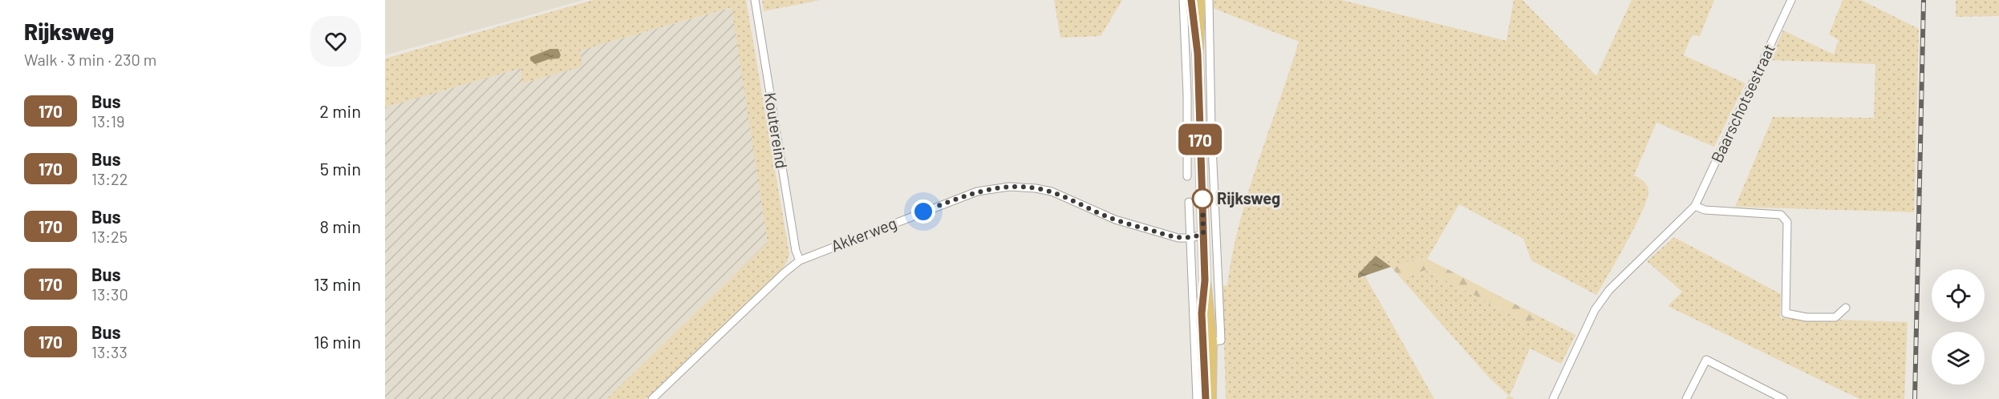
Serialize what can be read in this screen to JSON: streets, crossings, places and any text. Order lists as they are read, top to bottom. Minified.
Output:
{"streets":{"street":["Baarschotsestraat","Koutereind","Akkerweg"]},"crossings":[["Koutereind","Akkerweg"]],"places":["Rijksweg"],"lines":["bus line 170"],"page":{"heading":["Rijksweg","Walk · 3 min · 230 m"],"on_map":"170","list":[{"mark":"170","name":"Bus","note":"13:19","value":"2 min"},{"mark":"170","name":"Bus","note":"13:22","value":"5 min"},{"mark":"170","name":"Bus","note":"13:25","value":"8 min"},{"mark":"170","name":"Bus","note":"13:30","value":"13 min"},{"mark":"170","name":"Bus","note":"13:33","value":"16 min"}]}}
